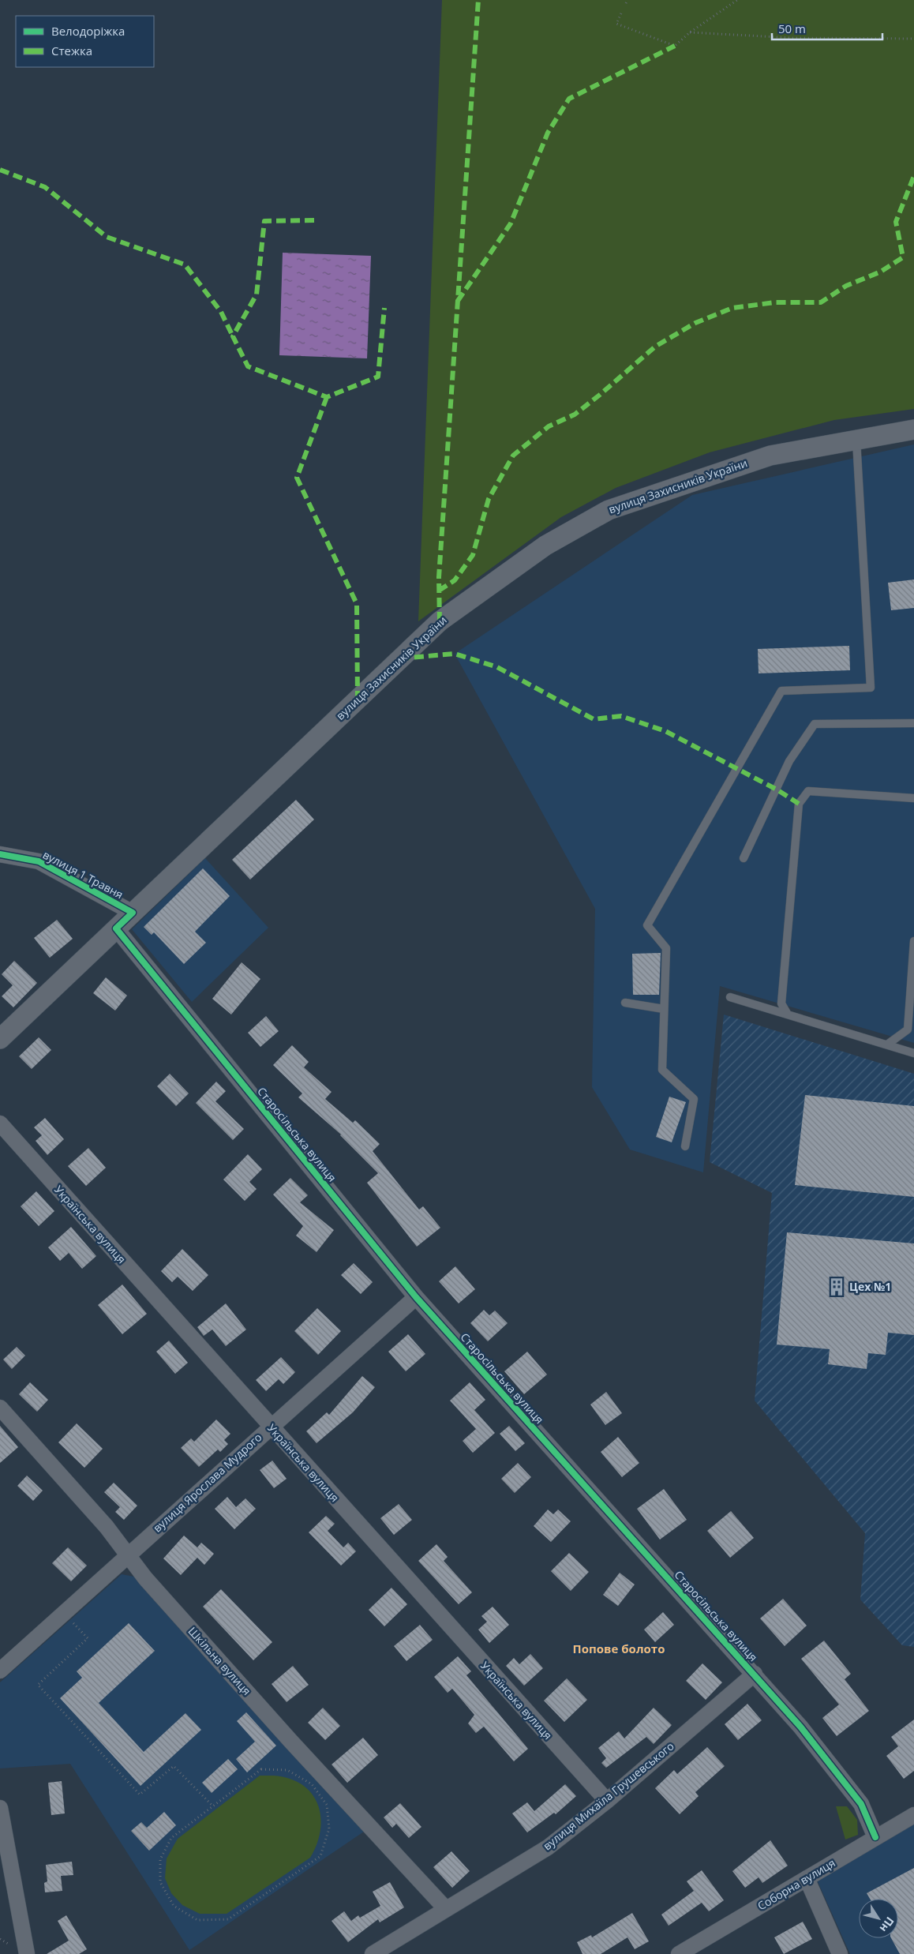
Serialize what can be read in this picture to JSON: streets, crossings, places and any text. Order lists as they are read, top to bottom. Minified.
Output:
{"streets":{"street":["вулиця Захисників України","вулиця 1 Травня","Старосільська вулиця","Українська вулиця","вулиця Ярослава Мудрого","Шкільна вулиця","вулиця Михаїла Грушевського","Соборна вулиця"]},"crossings":[["вулиця Захисників України","вулиця 1 Травня"],["Старосільська вулиця","вулиця Ярослава Мудрого"],["Старосільська вулиця","вулиця Михаїла Грушевського"],["Старосільська вулиця","Соборна вулиця"],["Українська вулиця","вулиця Ярослава Мудрого"],["Українська вулиця","вулиця Михаїла Грушевського"],["вулиця Ярослава Мудрого","Шкільна вулиця"],["Шкільна вулиця","вулиця Михаїла Грушевського"]],"districts":["Попове болото"],"places":{"building":["Цех №1"]},"legend":["Велодоріжка","Стежка"],"scale_bar":"50 m","north":"bottom right"}
